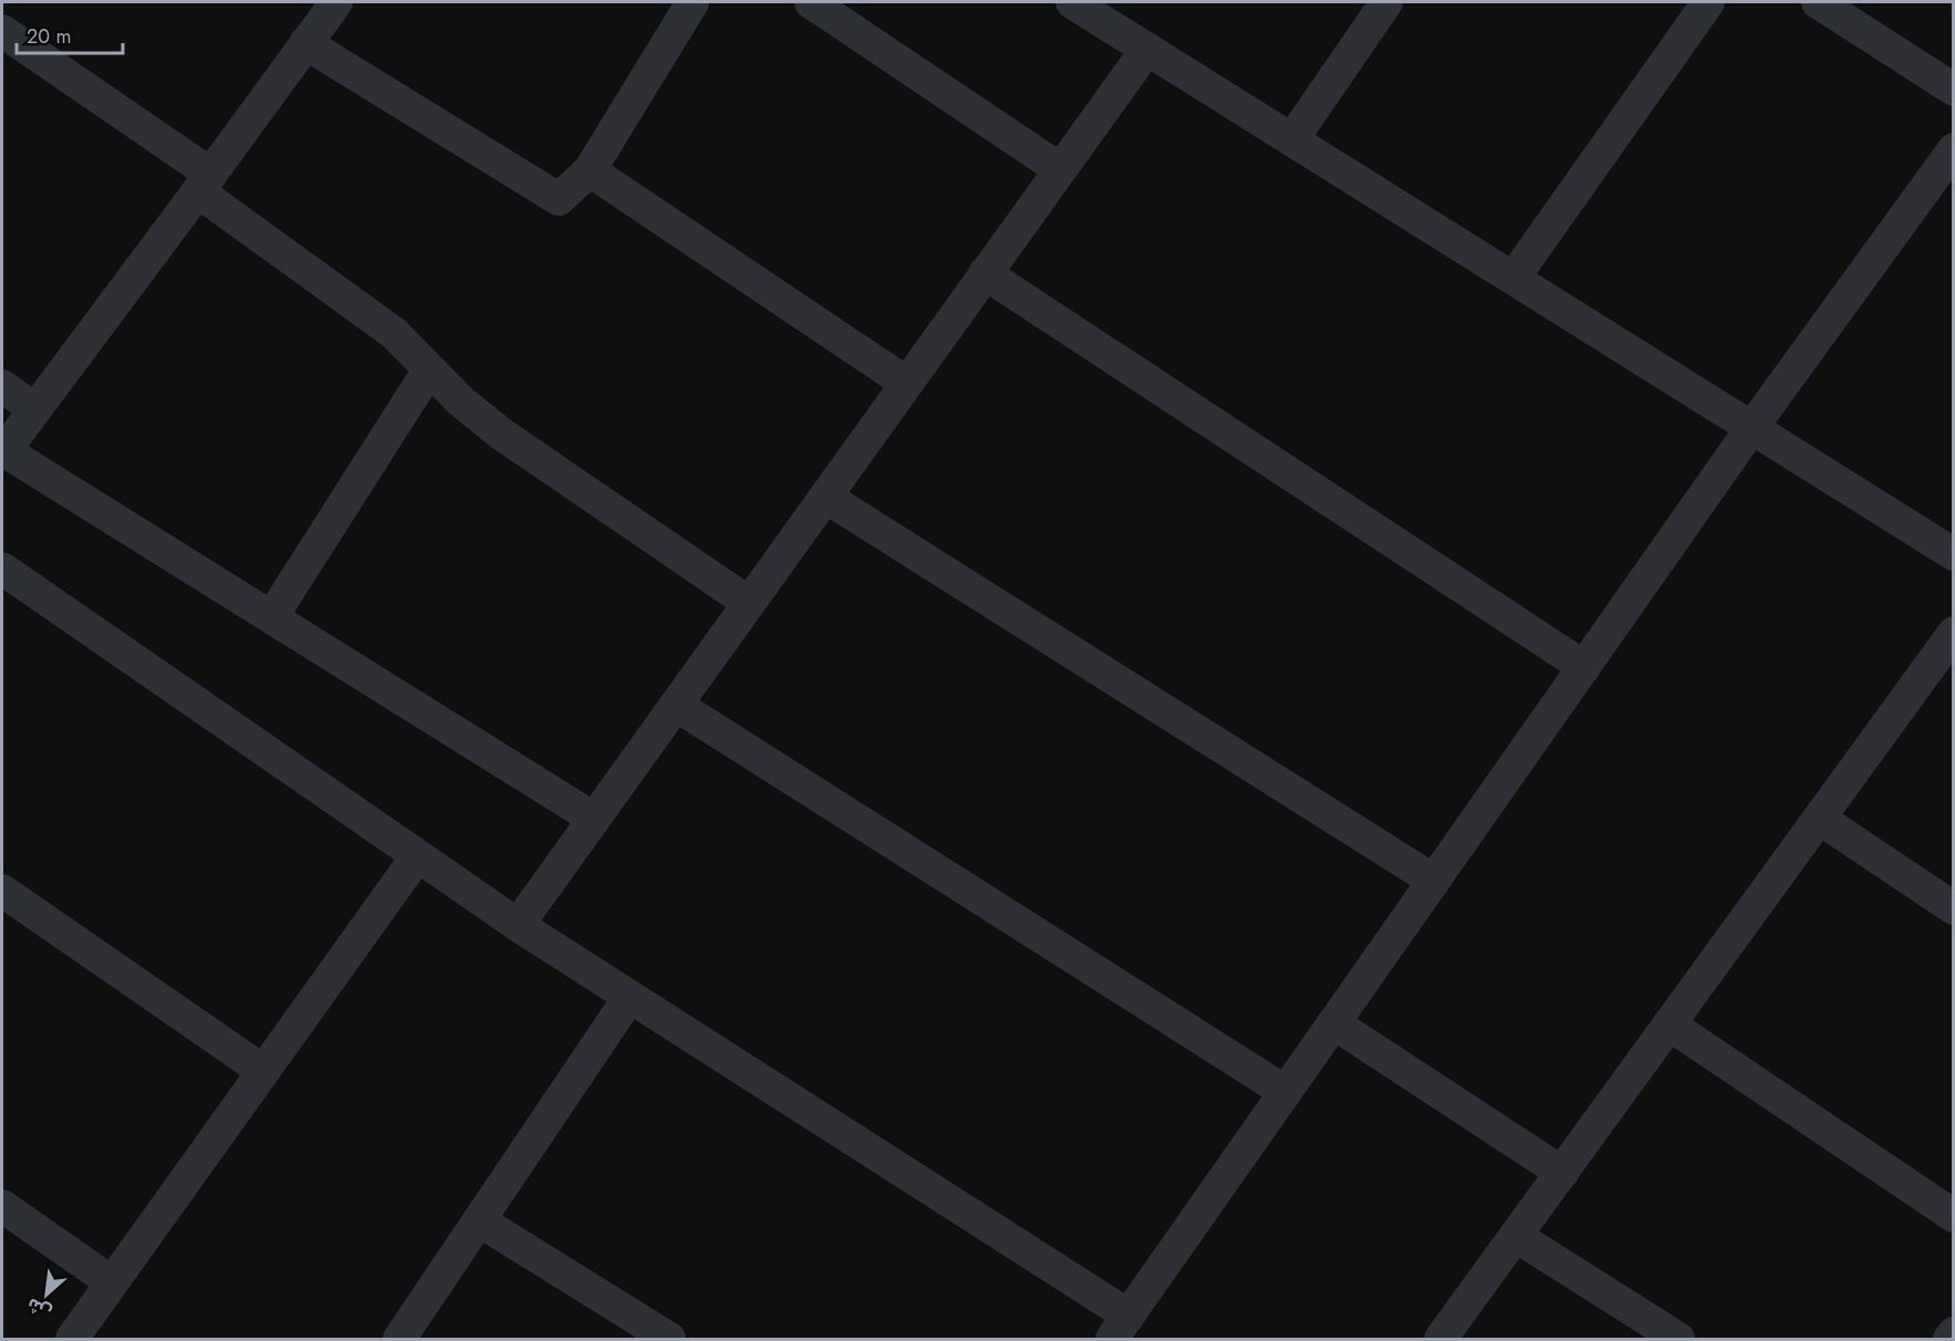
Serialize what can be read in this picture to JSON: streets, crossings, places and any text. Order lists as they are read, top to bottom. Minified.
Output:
{"scale_bar":"20 m","north":"bottom left"}
